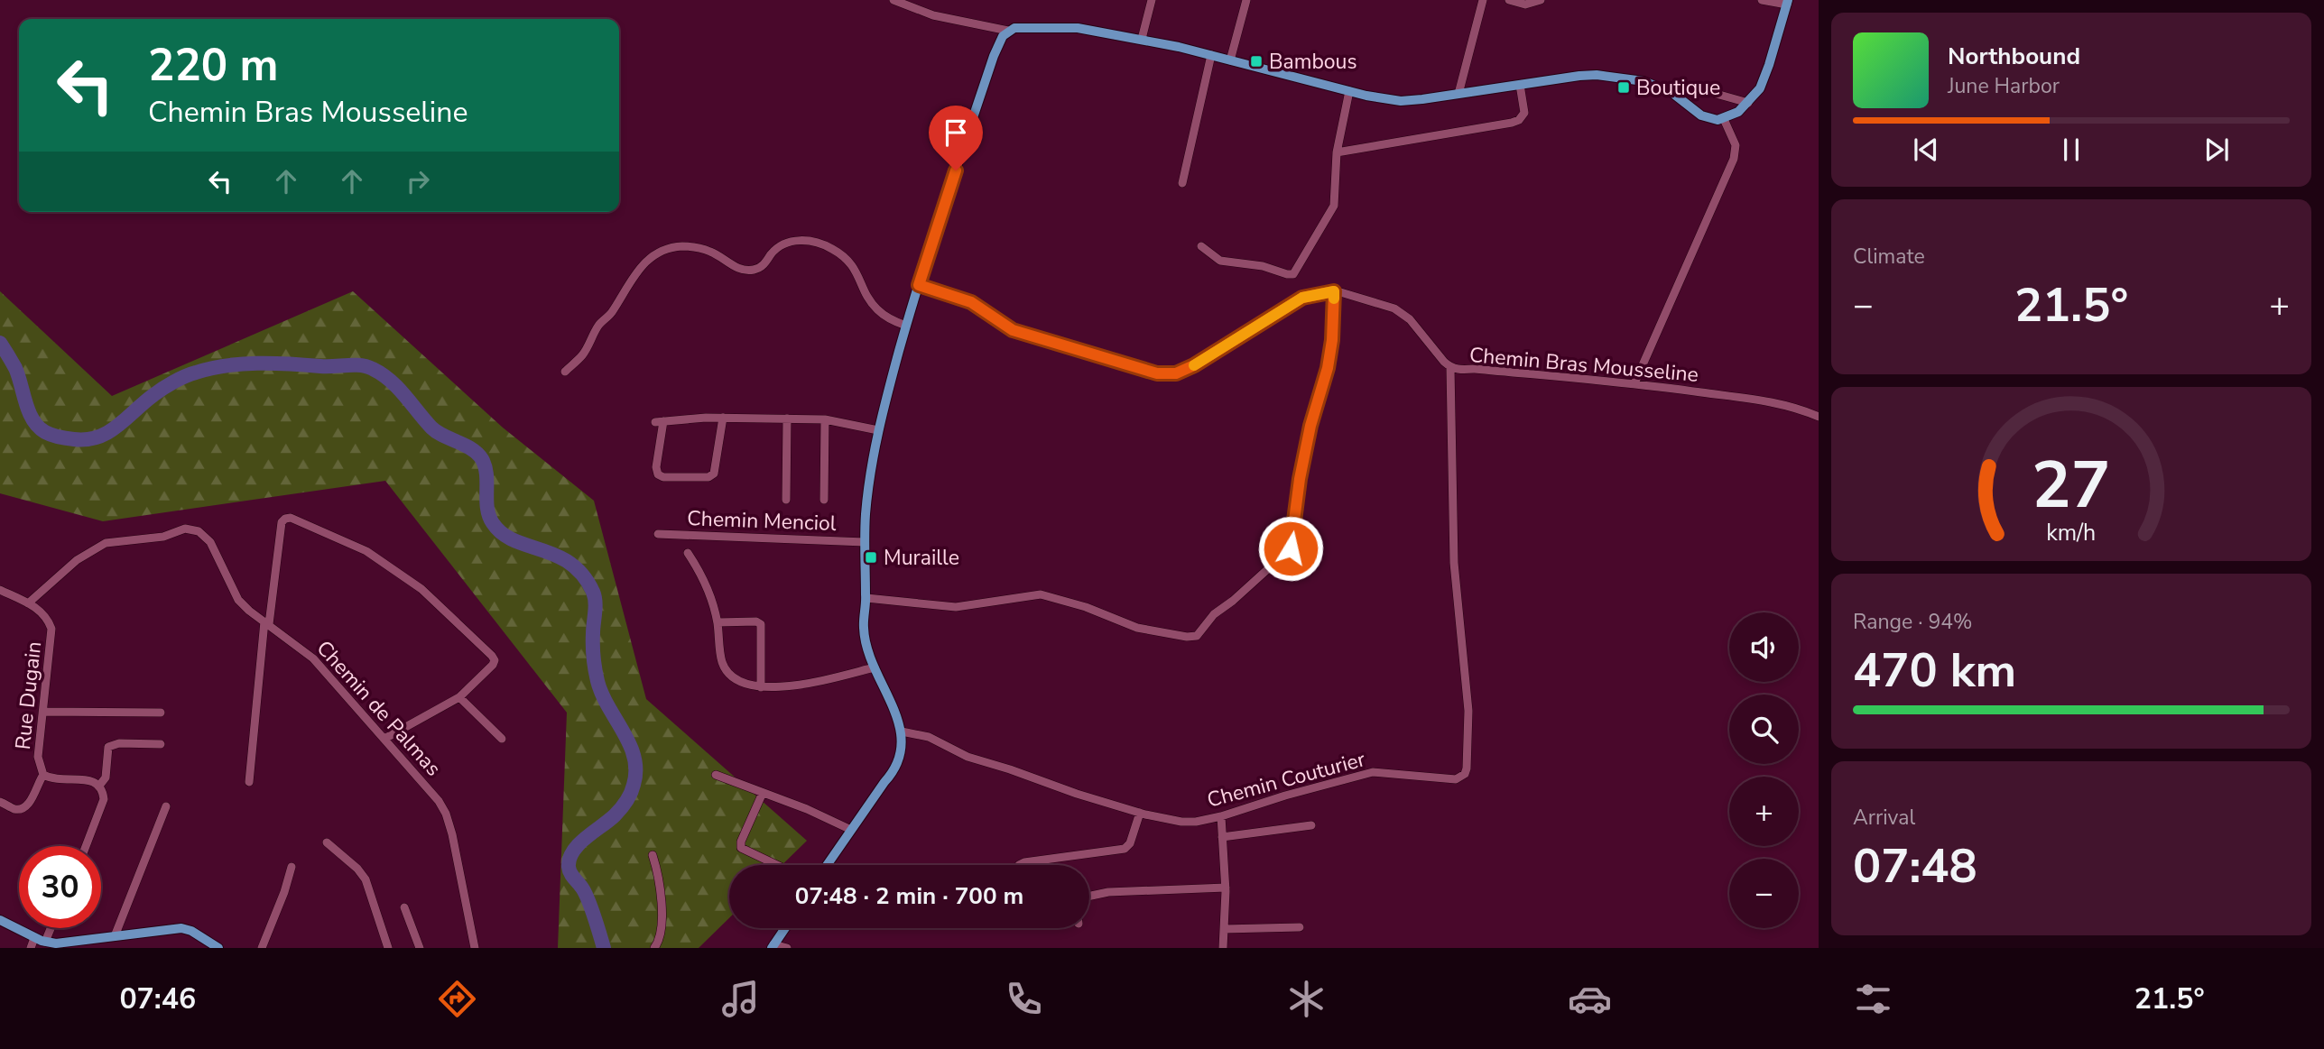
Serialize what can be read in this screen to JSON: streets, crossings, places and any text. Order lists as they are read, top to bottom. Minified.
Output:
{"streets":{"street":["Chemin Bras Mousseline","Chemin Menciol","Rue Dugain","Chemin de Palmas","Chemin Couturier"]},"crossings":[["Chemin Bras Mousseline","Chemin Couturier"],["Rue Dugain","Chemin de Palmas"]],"places":{"transit":["Bambous","Boutique","Muraille"]},"page":{"turn":["220 m","Chemin Bras Mousseline"],"song":["Northbound","June Harbor"],"tile":["Climate",["Range · 94%","470 km"],["Arrival","07:48"]],"heat":["−","21.5°","+"],"map_buttons":["+","−"],"limit":"30","trip":"07:48 · 2 min · 700 m","tabs":["07:46","21.5°"],"gauge":["27","km/h"]}}
